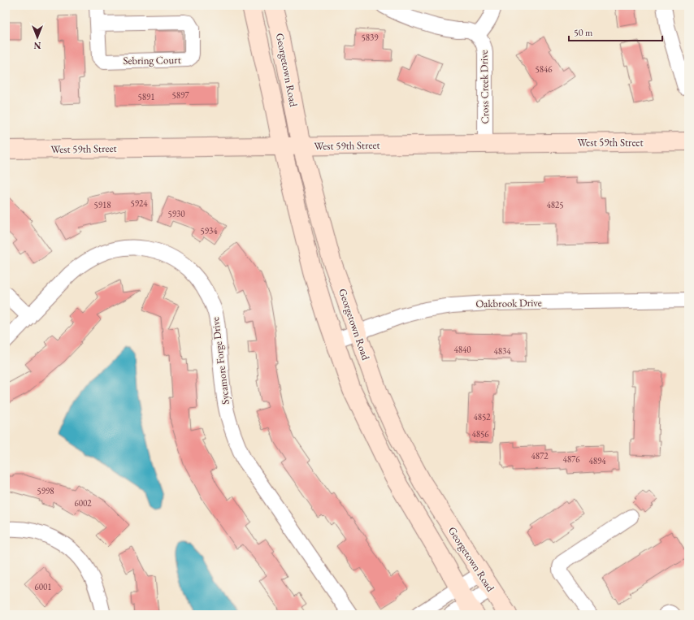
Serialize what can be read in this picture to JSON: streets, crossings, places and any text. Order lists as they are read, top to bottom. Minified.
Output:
{"streets":{"main road":["Georgetown Road","West 59th Street"],"street":["Sebring Court","Cross Creek Drive","Oakbrook Drive","Sycamore Forge Drive"]},"crossings":[["Georgetown Road","West 59th Street"],["Georgetown Road","Oakbrook Drive"],["Cross Creek Drive","West 59th Street"]],"house_numbers":["5839","5846","5897","5891","5924","5918","4825","5930","5934","4840","4834","4852","4856","4872","4876","4894","5998","6002","6001"],"scale_bar":"50 m","north":"bottom"}
